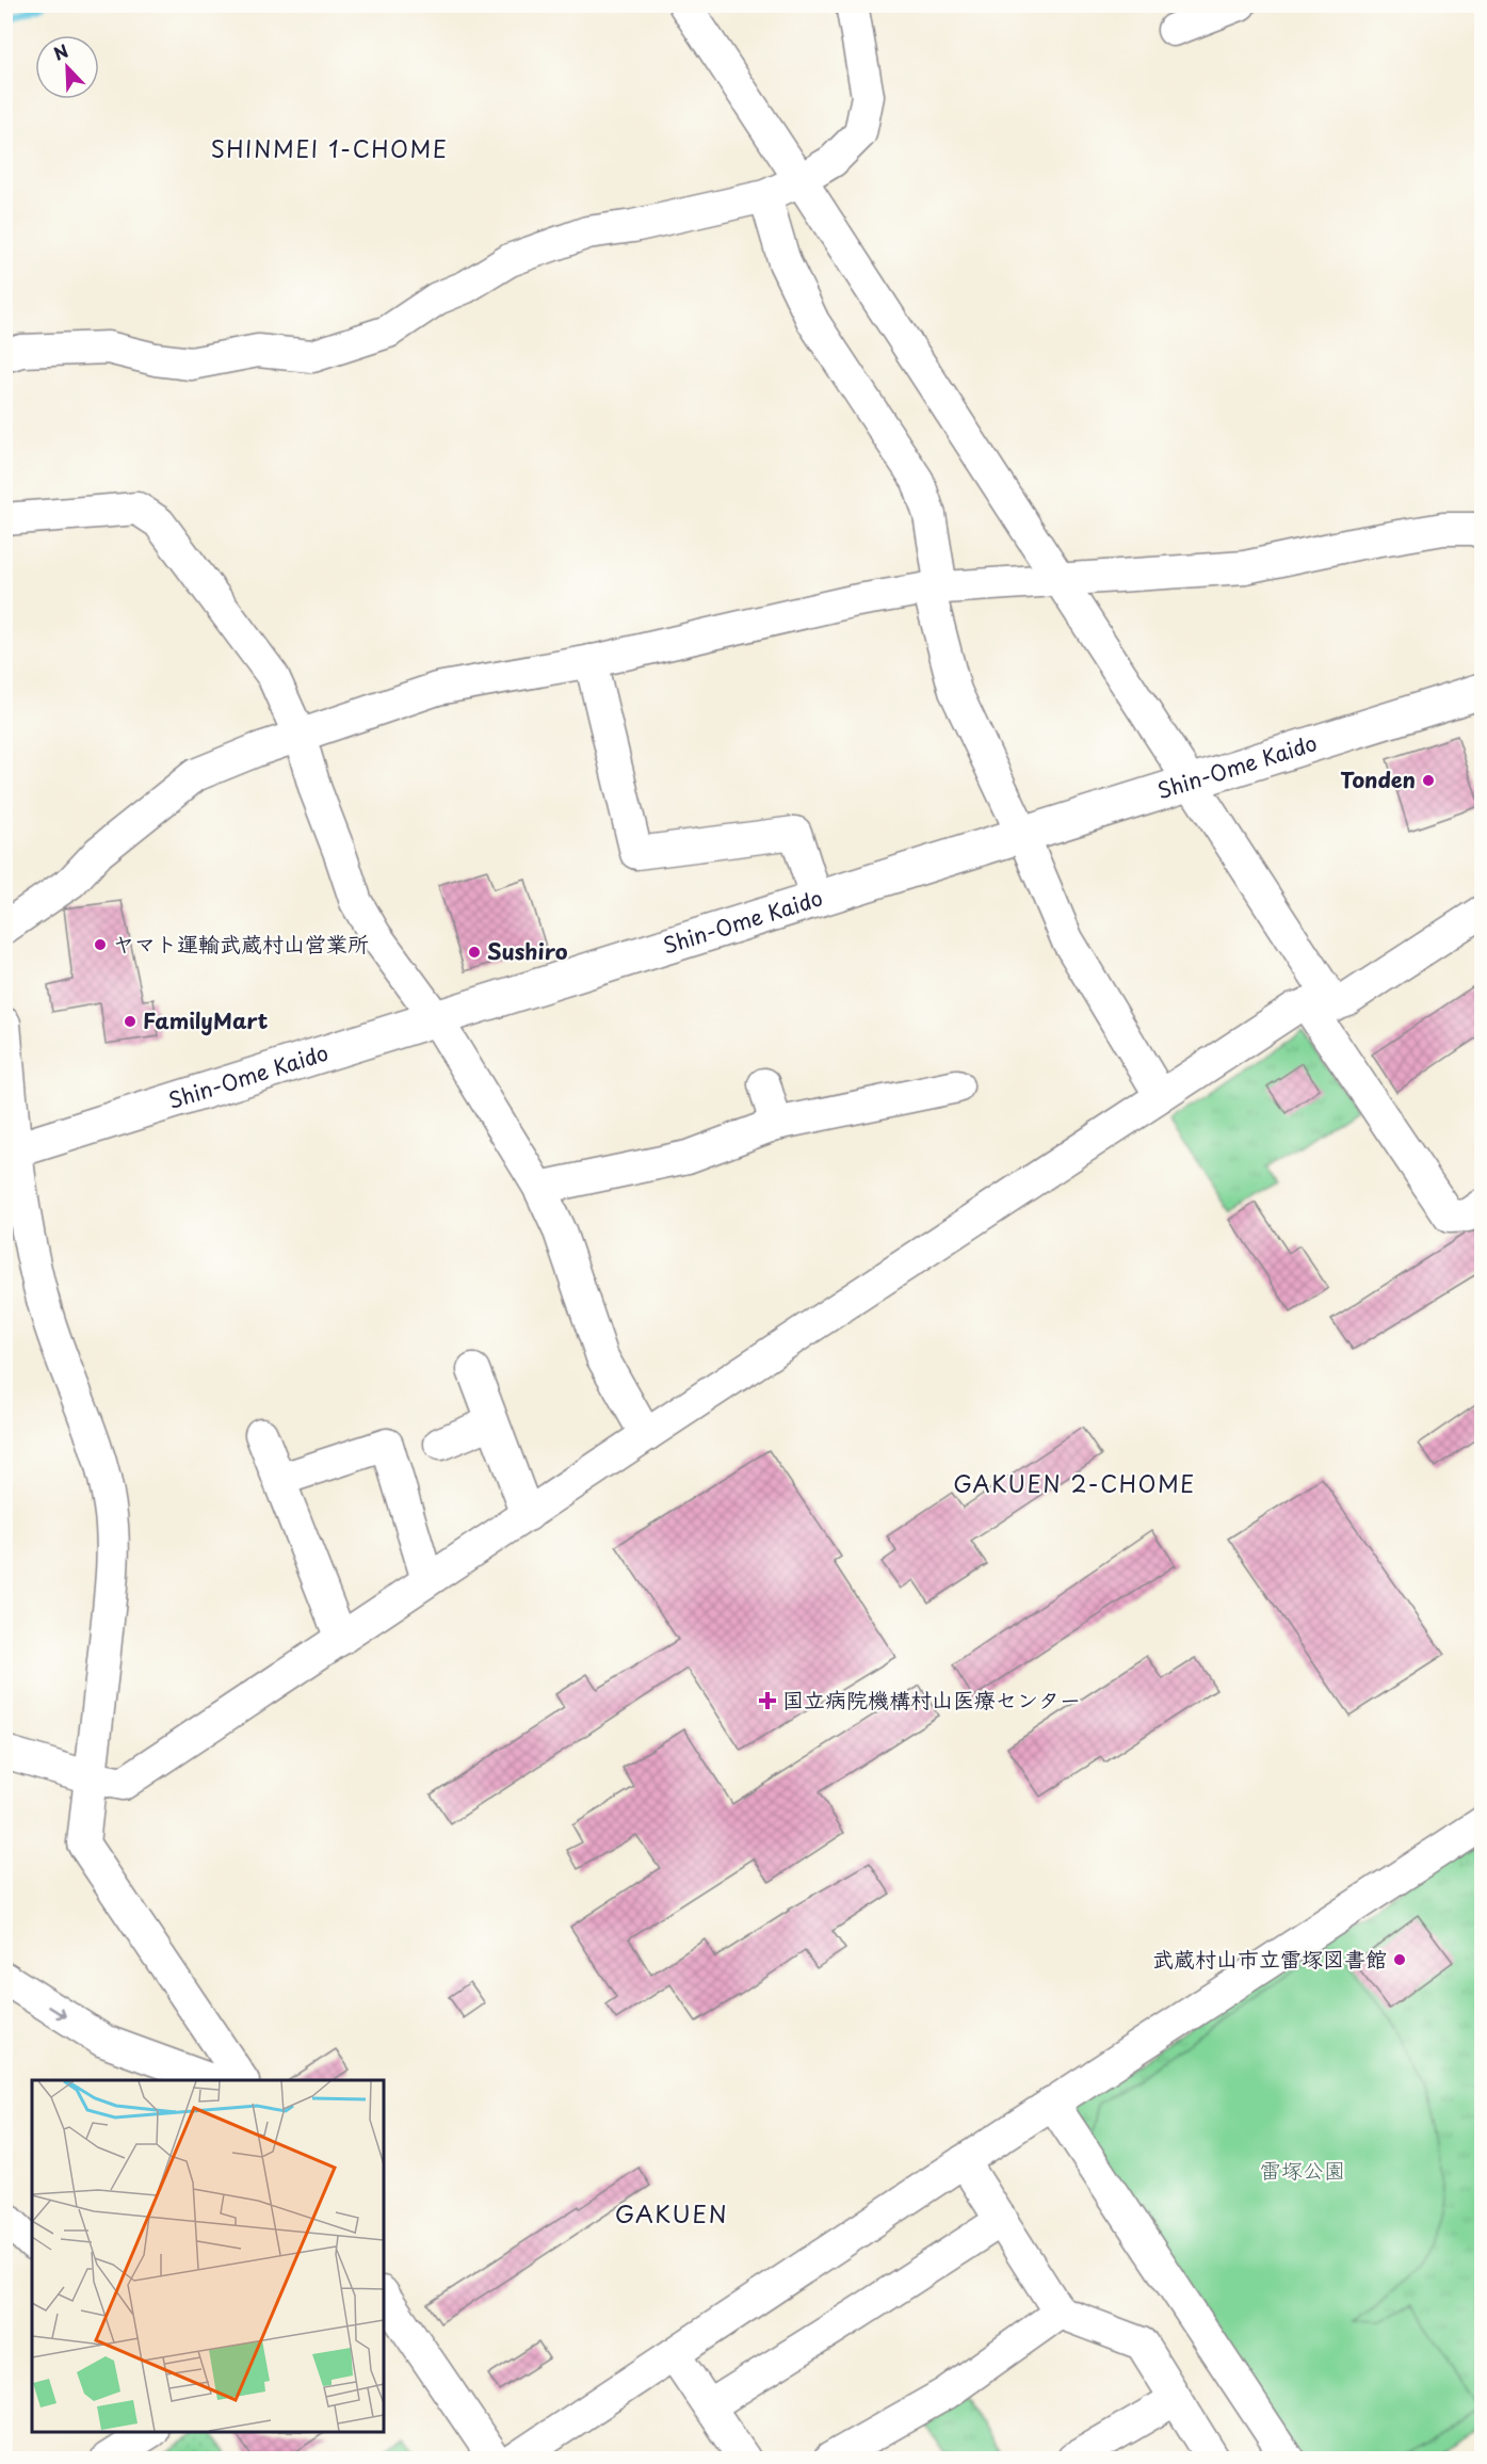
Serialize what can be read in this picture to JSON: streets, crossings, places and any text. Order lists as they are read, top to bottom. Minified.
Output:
{"streets":{"main road":["Shin-Ome Kaido"]},"districts":["SHINMEI 1-CHOME","GAKUEN 2-CHOME","GAKUEN"],"parks":["雷塚公園"],"places":{"other":["Tonden","ヤマト運輸武蔵村山営業所","Sushiro","FamilyMart","武蔵村山市立雷塚図書館"],"health":["国立病院機構村山医療センター"]},"north":"top left"}
